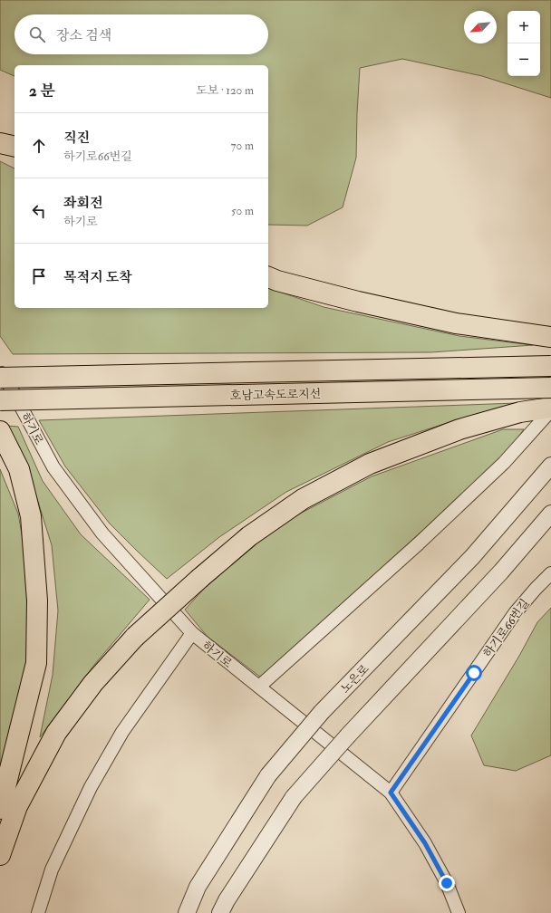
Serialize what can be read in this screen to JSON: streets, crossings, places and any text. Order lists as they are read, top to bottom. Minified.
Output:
{"streets":{"highway":["호남고속도로지선"],"street":["하기로","하기로66번길","노은로"]},"crossings":[["하기로","하기로66번길"]],"north":"bottom left","page":{"map_buttons":["+","−"],"search":"장소 검색","heading":["2 분","도보 · 120 m"],"list":[["직진","하기로66번길","70 m"],["좌회전","하기로","50 m"],"목적지 도착"]}}
